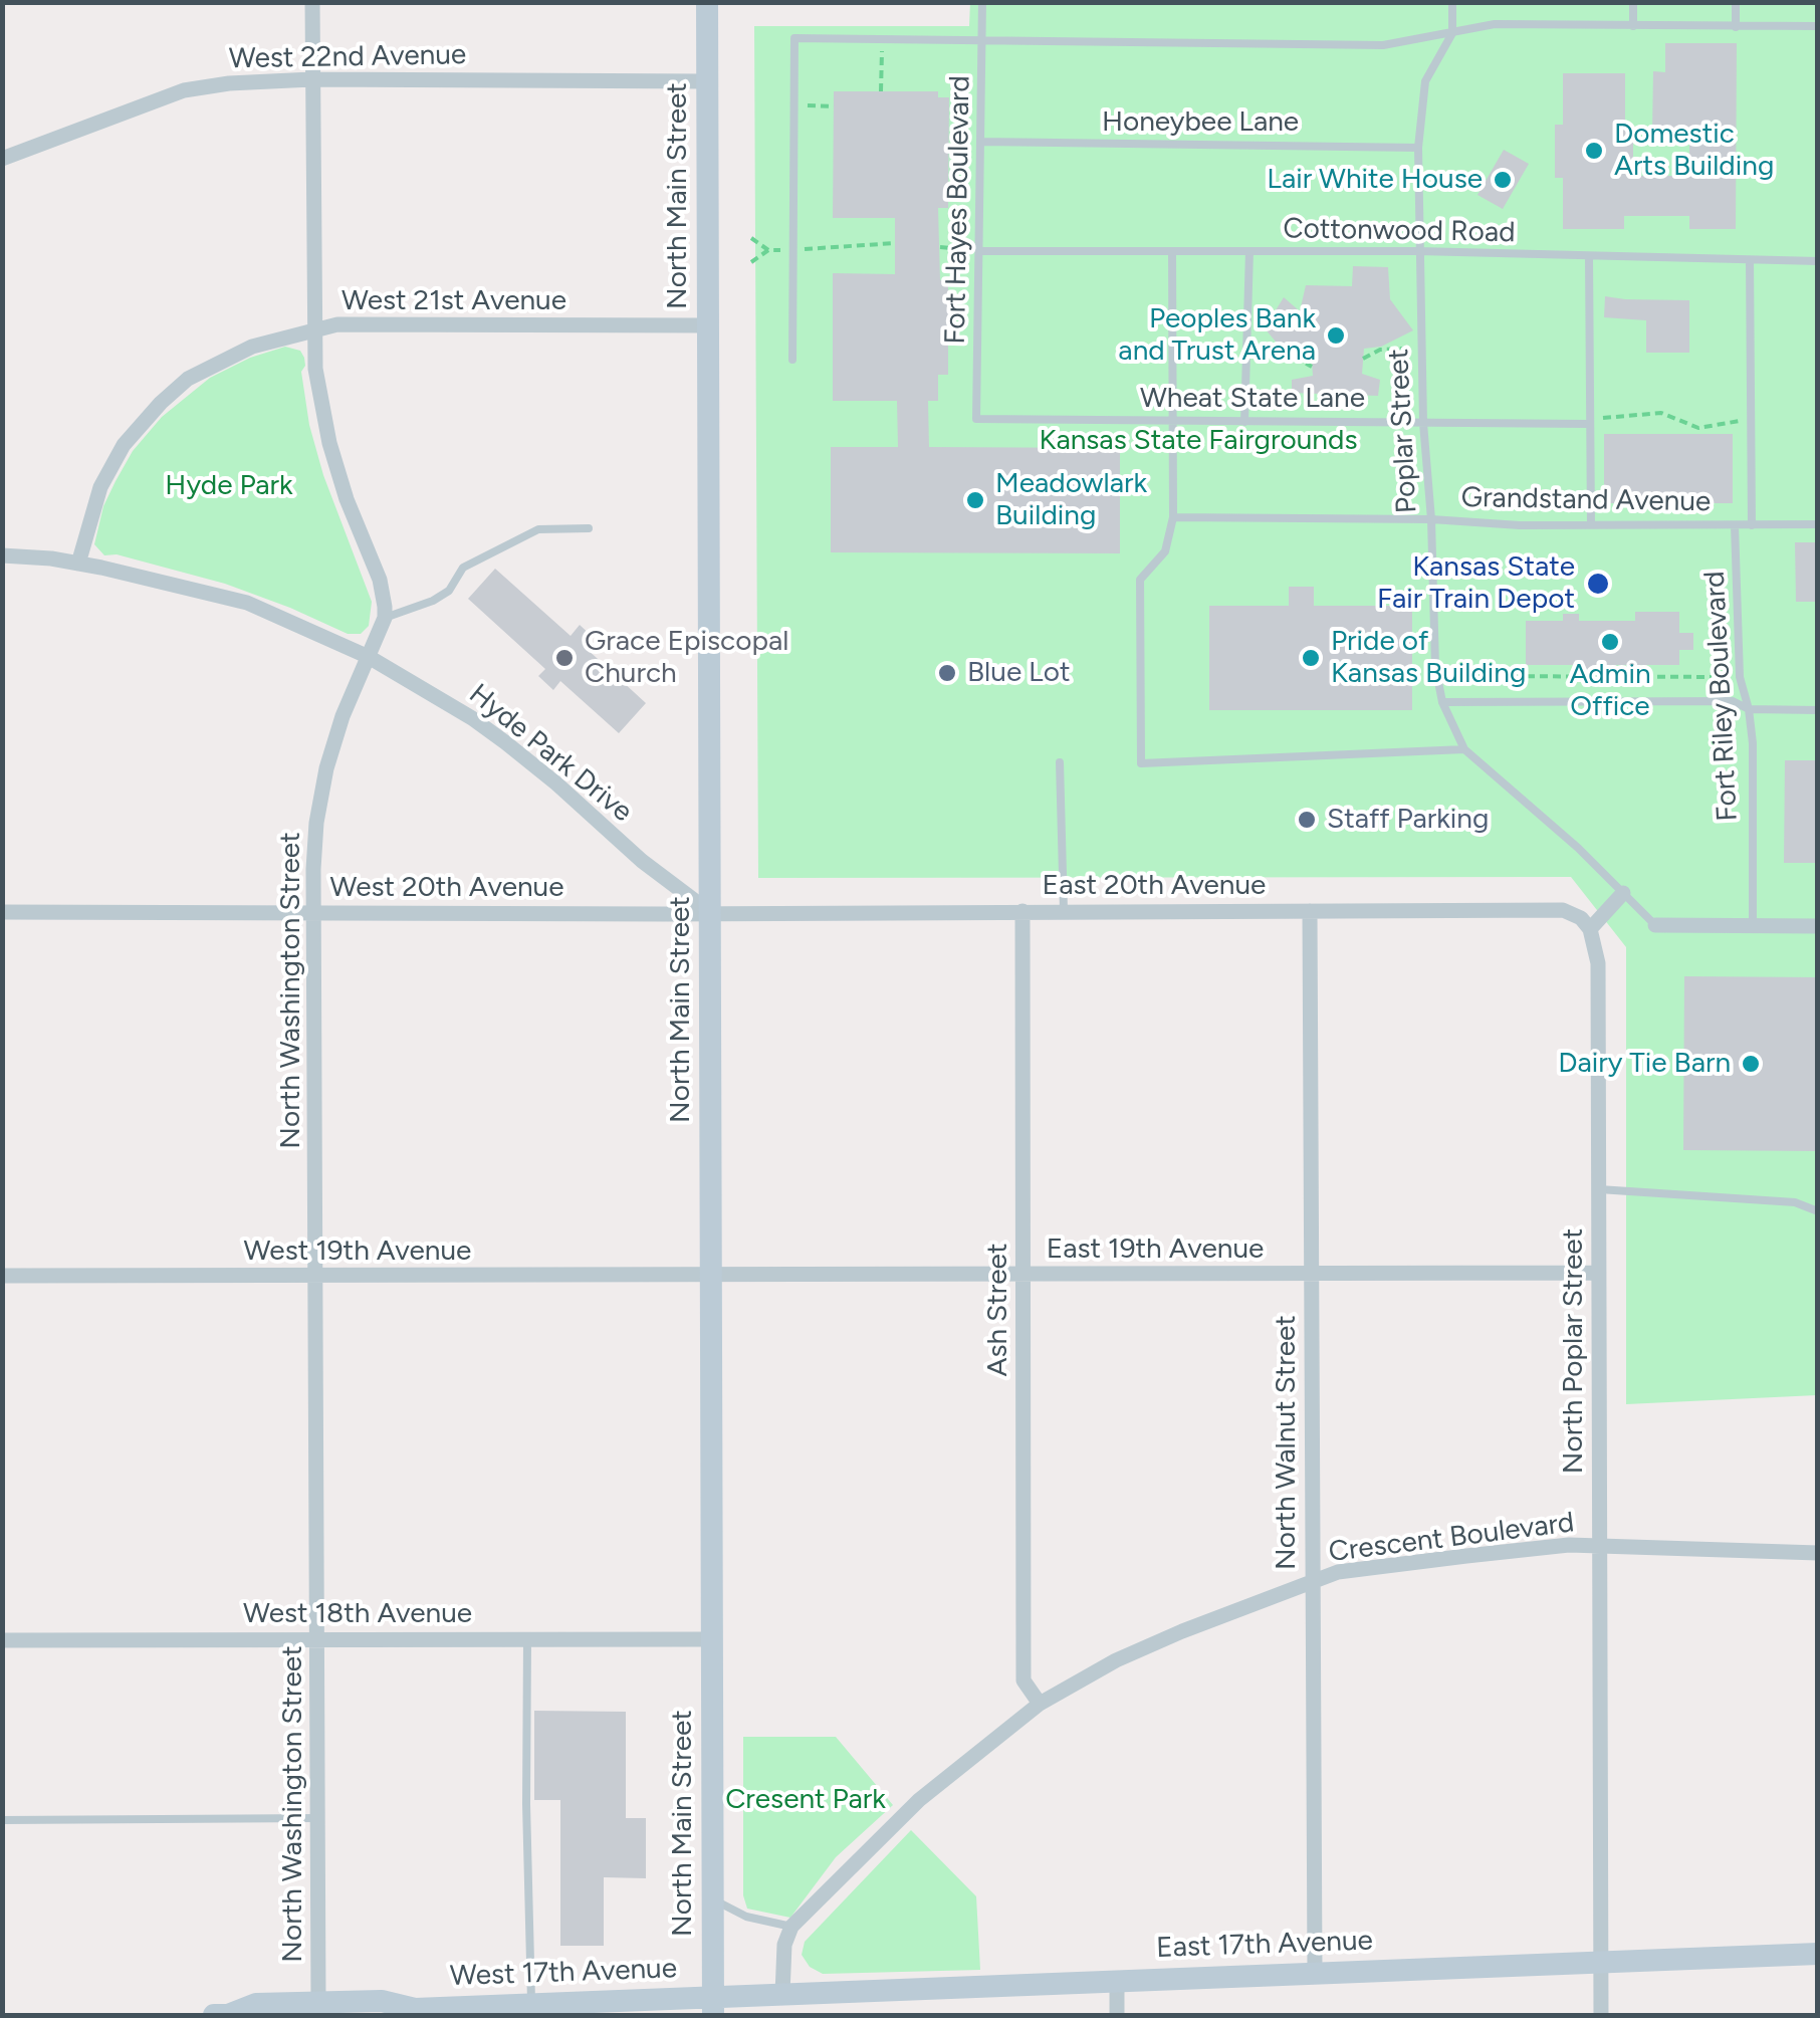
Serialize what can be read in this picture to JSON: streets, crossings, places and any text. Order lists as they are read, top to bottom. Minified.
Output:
{"streets":{"main road":["North Main Street","East 17th Avenue","West 17th Avenue"],"street":["West 22nd Avenue","West 21st Avenue","Hyde Park Drive","East 20th Avenue","West 20th Avenue","North Washington Street","East 19th Avenue","West 19th Avenue","Ash Street","North Poplar Street","North Walnut Street","Crescent Boulevard","West 18th Avenue"],"lane":["Honeybee Lane","Fort Hayes Boulevard","Cottonwood Road","Wheat State Lane","Poplar Street","Grandstand Avenue","Fort Riley Boulevard"]},"crossings":[["West 22nd Avenue","North Main Street"],["Honeybee Lane","Fort Hayes Boulevard"],["Honeybee Lane","Poplar Street"],["North Main Street","West 21st Avenue"],["North Main Street","Hyde Park Drive"],["North Main Street","East 20th Avenue"],["North Main Street","West 20th Avenue"],["North Main Street","East 19th Avenue"],["North Main Street","West 19th Avenue"],["North Main Street","West 18th Avenue"],["North Main Street","East 17th Avenue"],["North Main Street","West 17th Avenue"],["Fort Hayes Boulevard","Cottonwood Road"],["Fort Hayes Boulevard","Wheat State Lane"],["Cottonwood Road","Poplar Street"],["West 21st Avenue","Hyde Park Drive"],["Wheat State Lane","Poplar Street"],["Poplar Street","Grandstand Avenue"],["Grandstand Avenue","Fort Riley Boulevard"],["Hyde Park Drive","East 20th Avenue"],["Hyde Park Drive","West 20th Avenue"],["Hyde Park Drive","North Washington Street"],["East 20th Avenue","West 20th Avenue"],["East 20th Avenue","Ash Street"],["East 20th Avenue","North Poplar Street"],["East 20th Avenue","North Walnut Street"],["West 20th Avenue","North Washington Street"],["North Washington Street","West 19th Avenue"],["North Washington Street","West 18th Avenue"],["North Washington Street","West 17th Avenue"],["East 19th Avenue","West 19th Avenue"],["East 19th Avenue","Ash Street"],["East 19th Avenue","North Poplar Street"],["East 19th Avenue","North Walnut Street"],["Ash Street","Crescent Boulevard"],["North Poplar Street","Crescent Boulevard"],["North Poplar Street","East 17th Avenue"],["North Walnut Street","Crescent Boulevard"],["North Walnut Street","East 17th Avenue"],["East 17th Avenue","West 17th Avenue"]],"parks":["Kansas State Fairgrounds","Hyde Park","Cresent Park"],"places":["Domestic Arts Building","Lair White House","Peoples Bank and Trust Arena","Meadowlark Building","Kansas State Fair Train Depot","Admin Office","Grace Episcopal Church","Pride of Kansas Building","Blue Lot","Staff Parking","Dairy Tie Barn"]}
